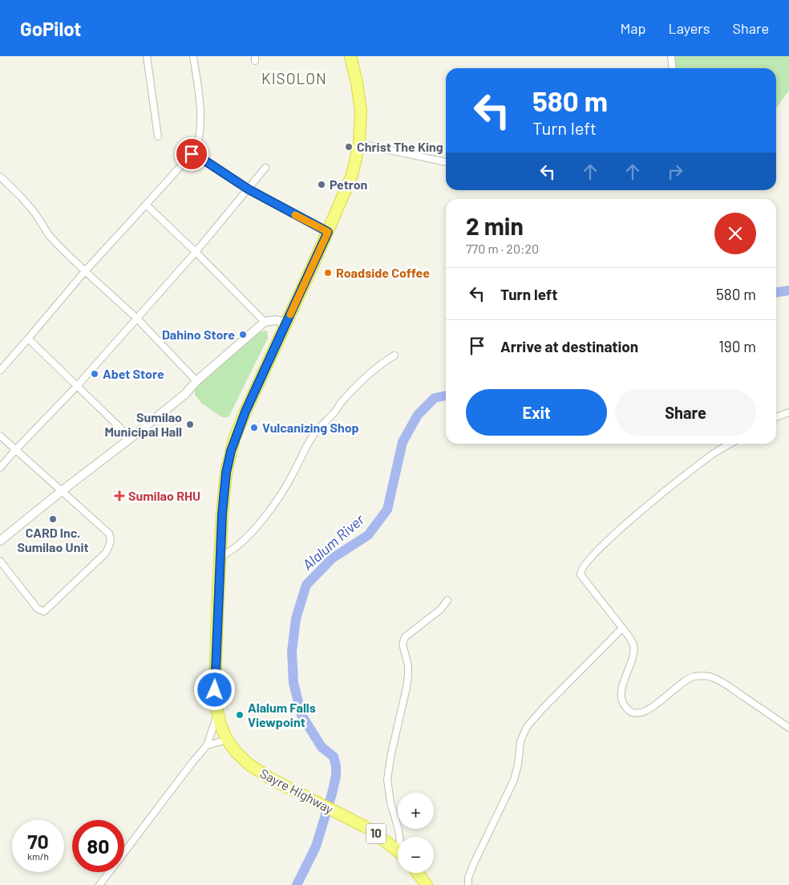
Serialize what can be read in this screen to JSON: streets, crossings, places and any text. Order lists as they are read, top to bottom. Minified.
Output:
{"streets":{"highway":["Sayre Highway","10"]},"districts":["KISOLON"],"water":["Alalum River"],"places":{"other":["Christ The King","Petron","Roadside Coffee","Dahino Store","Abet Store","Sumilao Municipal Hall","Vulcanizing Shop","CARD Inc. Sumilao Unit","Alalum Falls Viewpoint"],"health":["Sumilao RHU"]},"page":{"header":"GoPilot","nav":["Map","Layers","Share"],"turn":["580 m","Turn left"],"heading":["2 min","770 m · 20:20"],"list":[{"name":"Turn left","value":"580 m"},{"name":"Arrive at destination","value":"190 m"}],"buttons":["Exit","Share"],"map_buttons":["+","−"],"speed":"70 km/h","limit":"80"}}
